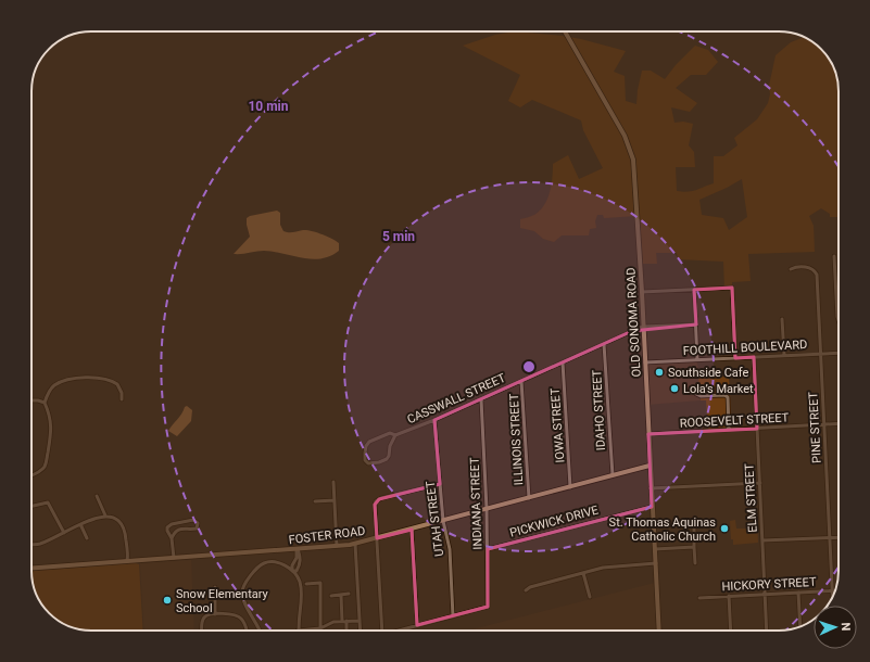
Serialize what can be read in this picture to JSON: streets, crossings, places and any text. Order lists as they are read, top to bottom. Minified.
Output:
{"streets":{"street":["OLD SONOMA ROAD","FOOTHILL BOULEVARD","CASSWALL STREET","IDAHO STREET","ROOSEVELT STREET","IOWA STREET","PINE STREET","ILLINOIS STREET","ELM STREET","INDIANA STREET","UTAH STREET","PICKWICK DRIVE","FOSTER ROAD","HICKORY STREET"]},"crossings":[["OLD SONOMA ROAD","FOOTHILL BOULEVARD"],["OLD SONOMA ROAD","CASSWALL STREET"],["OLD SONOMA ROAD","ROOSEVELT STREET"],["OLD SONOMA ROAD","PICKWICK DRIVE"],["OLD SONOMA ROAD","FOSTER ROAD"],["FOOTHILL BOULEVARD","PINE STREET"],["FOOTHILL BOULEVARD","ELM STREET"],["CASSWALL STREET","IDAHO STREET"],["CASSWALL STREET","IOWA STREET"],["CASSWALL STREET","ILLINOIS STREET"],["CASSWALL STREET","INDIANA STREET"],["CASSWALL STREET","UTAH STREET"],["IDAHO STREET","FOSTER ROAD"],["ROOSEVELT STREET","PINE STREET"],["ROOSEVELT STREET","ELM STREET"],["IOWA STREET","FOSTER ROAD"],["PINE STREET","HICKORY STREET"],["ILLINOIS STREET","FOSTER ROAD"],["ELM STREET","HICKORY STREET"],["INDIANA STREET","UTAH STREET"],["INDIANA STREET","PICKWICK DRIVE"],["INDIANA STREET","FOSTER ROAD"],["UTAH STREET","FOSTER ROAD"]],"places":["Southside Cafe","Lola’s Market","St. Thomas Aquinas Catholic Church","Snow Elementary School"],"north":"right","rings":["10 min","5 min"]}
